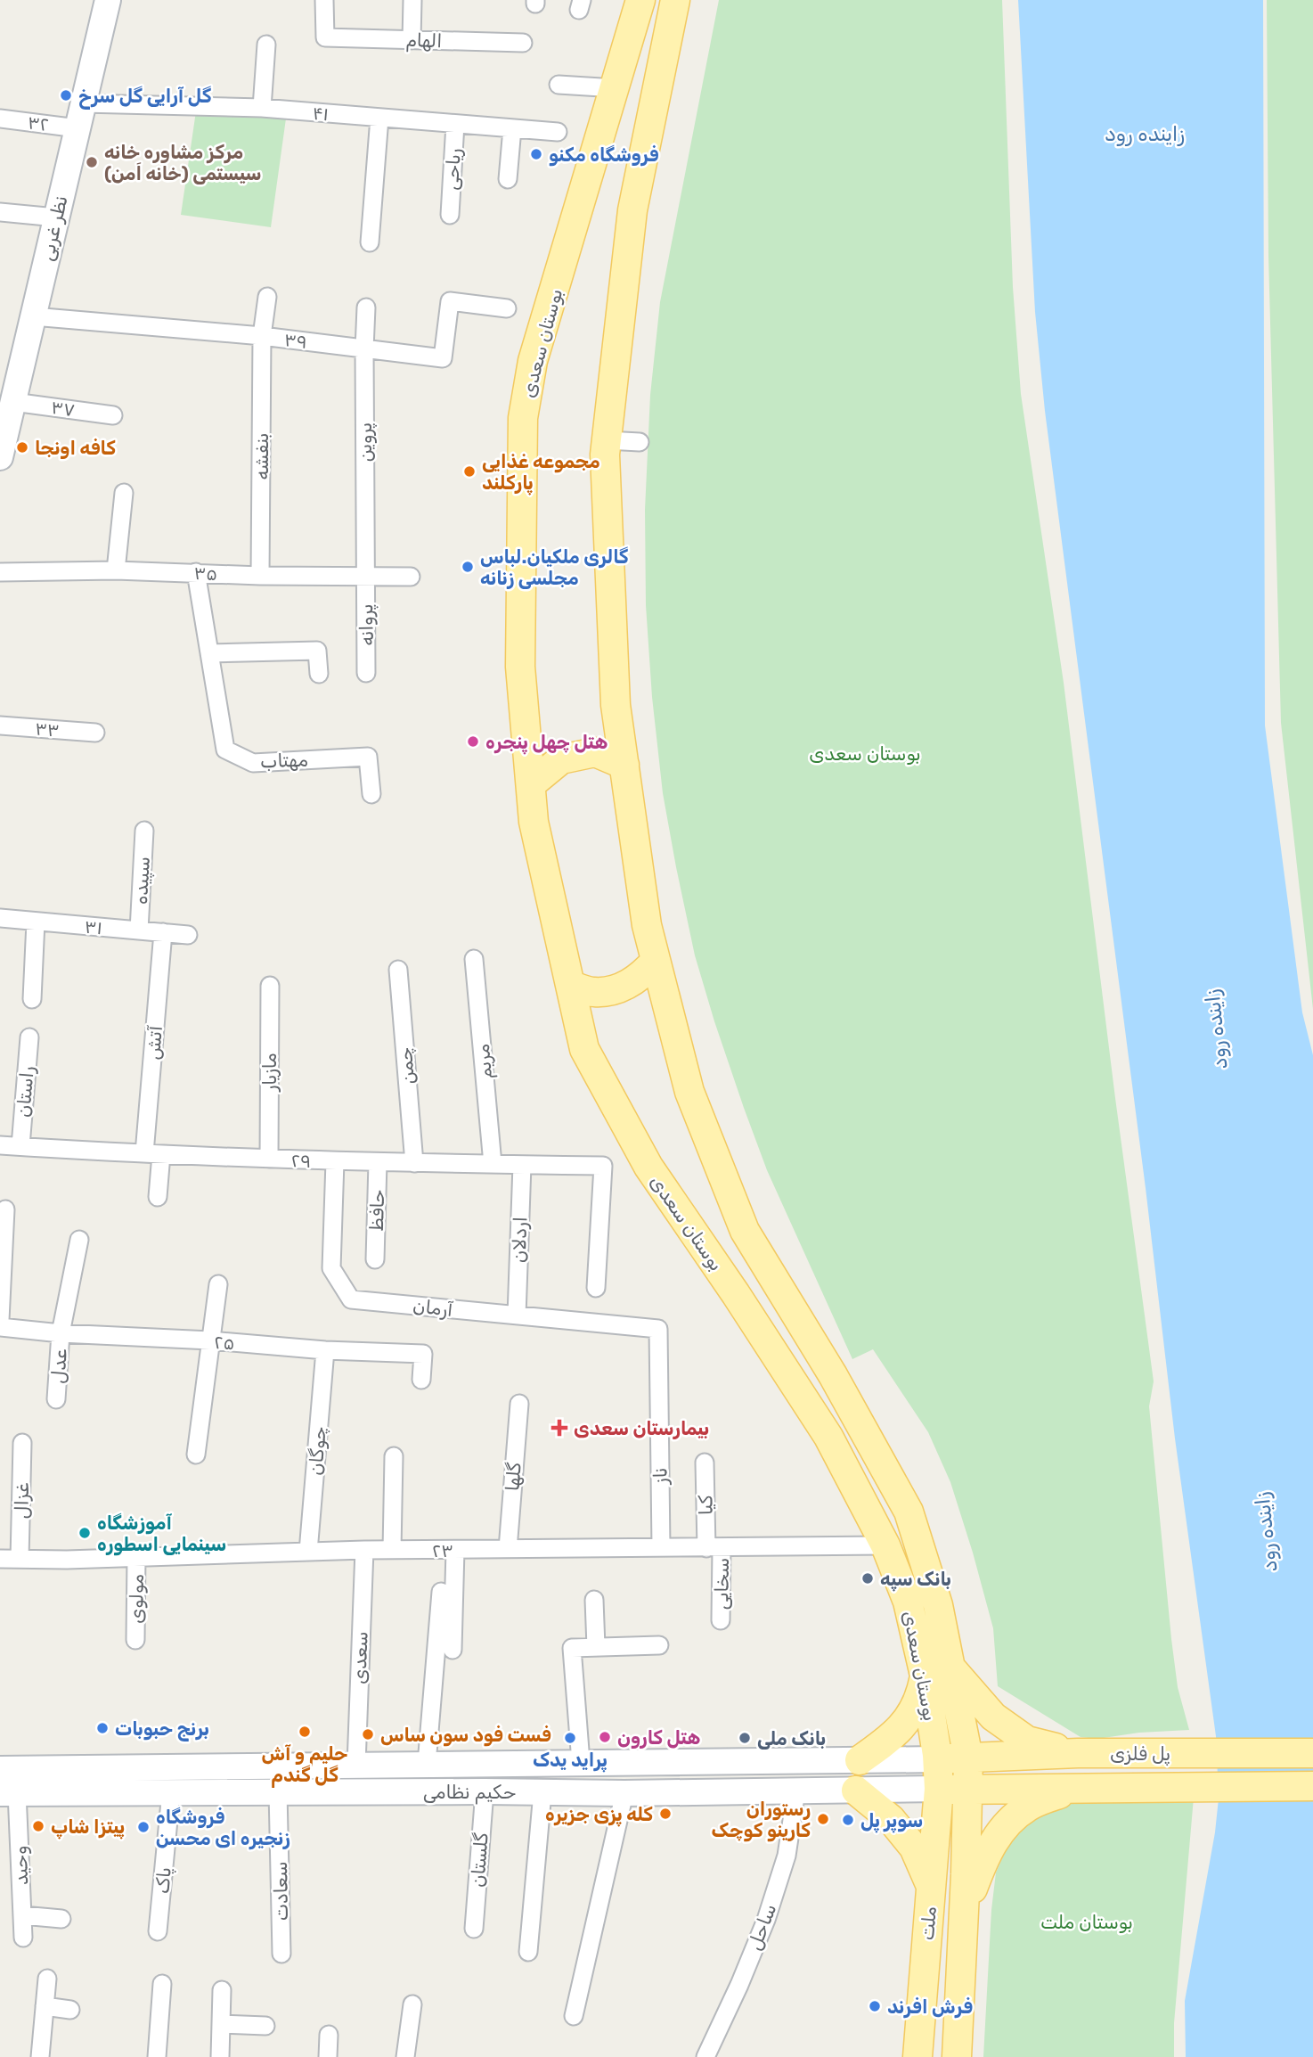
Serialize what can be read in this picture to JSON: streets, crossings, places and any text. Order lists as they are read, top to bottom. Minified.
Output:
{"streets":{"main road":["نظر غربی","بوستان سعدی","پل فلزی","حکیم نظامی","ملت"],"street":["الهام","۴۱","۳۲","ریاحی","۳۹","۳۷","پروین","بنفشه","۳۵","پروانه","۳۳","مهتاب","سپیده","۳۱","آتش","مریم","چمن","مازیار","راستان","۲۹","حافظ","اردلان","آرمان","۲۵","عدل","چوگان","ناز","گلها","غزال","کیا","۲۳","سخایی","مولوی","سعدی","گلستان","وحید","پاک","سعادت","ساحل"]},"crossings":[["۴۱","ریاحی"],["۴۱","نظر غربی"],["۳۲","نظر غربی"],["نظر غربی","۳۹"],["نظر غربی","۳۷"],["۳۹","پروین"],["۳۹","بنفشه"],["بوستان سعدی","۲۳"],["بوستان سعدی","پل فلزی"],["بوستان سعدی","حکیم نظامی"],["بوستان سعدی","ملت"],["پروین","۳۵"],["پروین","پروانه"],["بنفشه","۳۵"],["۳۵","پروانه"],["۳۵","مهتاب"],["سپیده","۳۱"],["۳۱","آتش"],["آتش","۲۹"],["مریم","۲۹"],["چمن","۲۹"],["مازیار","۲۹"],["راستان","۲۹"],["۲۹","حافظ"],["۲۹","اردلان"],["۲۹","آرمان"],["اردلان","آرمان"],["آرمان","ناز"],["۲۵","عدل"],["۲۵","چوگان"],["چوگان","۲۳"],["ناز","۲۳"],["گلها","۲۳"],["غزال","۲۳"],["کیا","۲۳"],["کیا","سخایی"],["۲۳","سخایی"],["۲۳","مولوی"],["۲۳","سعدی"],["سعدی","حکیم نظامی"],["پل فلزی","حکیم نظامی"],["پل فلزی","ملت"],["حکیم نظامی","گلستان"],["حکیم نظامی","وحید"],["حکیم نظامی","پاک"],["حکیم نظامی","سعادت"],["حکیم نظامی","ملت"],["حکیم نظامی","ساحل"]],"water":["زاینده رود"],"parks":["بوستان سعدی","بوستان ملت"],"places":{"other":["گل آرایی گل سرخ","فروشگاه مکنو","مرکز مشاوره خانه سیستمی (خانه اَمن)","کافه اونجا","مجموعه غذایی پارکلند","گالری ملکیان.لباس مجلسی زنانه","هتل چهل پنجره","آموزشگاه سینمایی اسطوره","بانک سپه","برنج حبوبات","حلیم و آش گل گندم","فست فود سون ساس","هتل کارون","پراید یدک","بانک ملی","کله پزی جزیره","رستوران کارینو کوچک","سوپر پل","پیتزا شاپ","فروشگاه زنجیره ای محسن","فرش افرند"],"health":["بیمارستان سعدی"]}}
